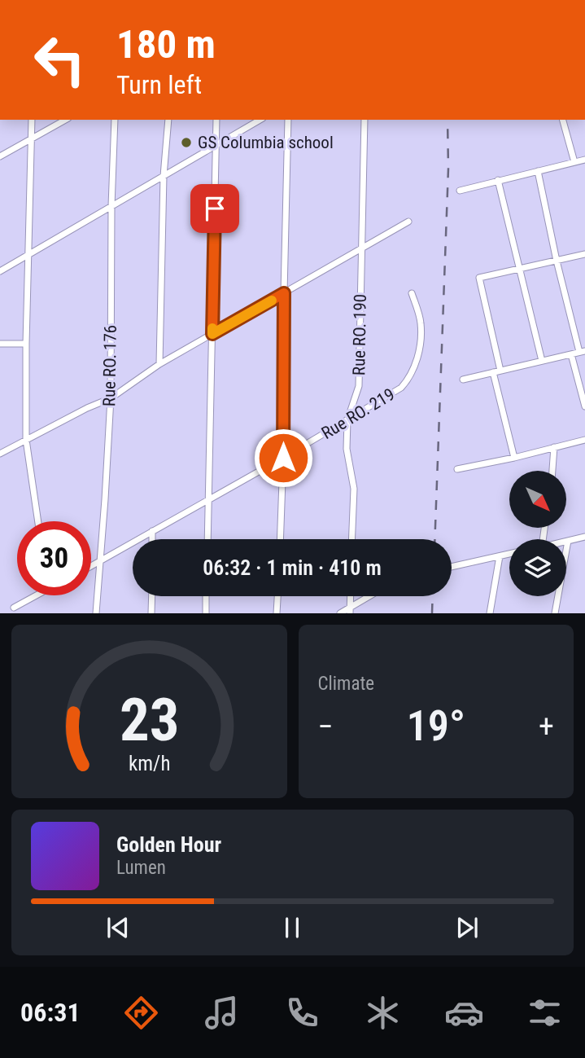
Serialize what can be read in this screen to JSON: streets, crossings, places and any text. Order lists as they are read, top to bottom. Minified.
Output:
{"streets":{"street":["Rue RO. 190","Rue RO. 176","Rue RO. 219"]},"crossings":[["Rue RO. 190","Rue RO. 219"],["Rue RO. 176","Rue RO. 219"]],"places":["GS Columbia school"],"north":"bottom right","page":{"turn":["180 m","Turn left"],"limit":"30","trip":"06:32 · 1 min · 410 m","tile":"Climate","heat":["−","19°","+"],"song":["Golden Hour","Lumen"],"tabs":"06:31","gauge":["23","km/h"]}}
